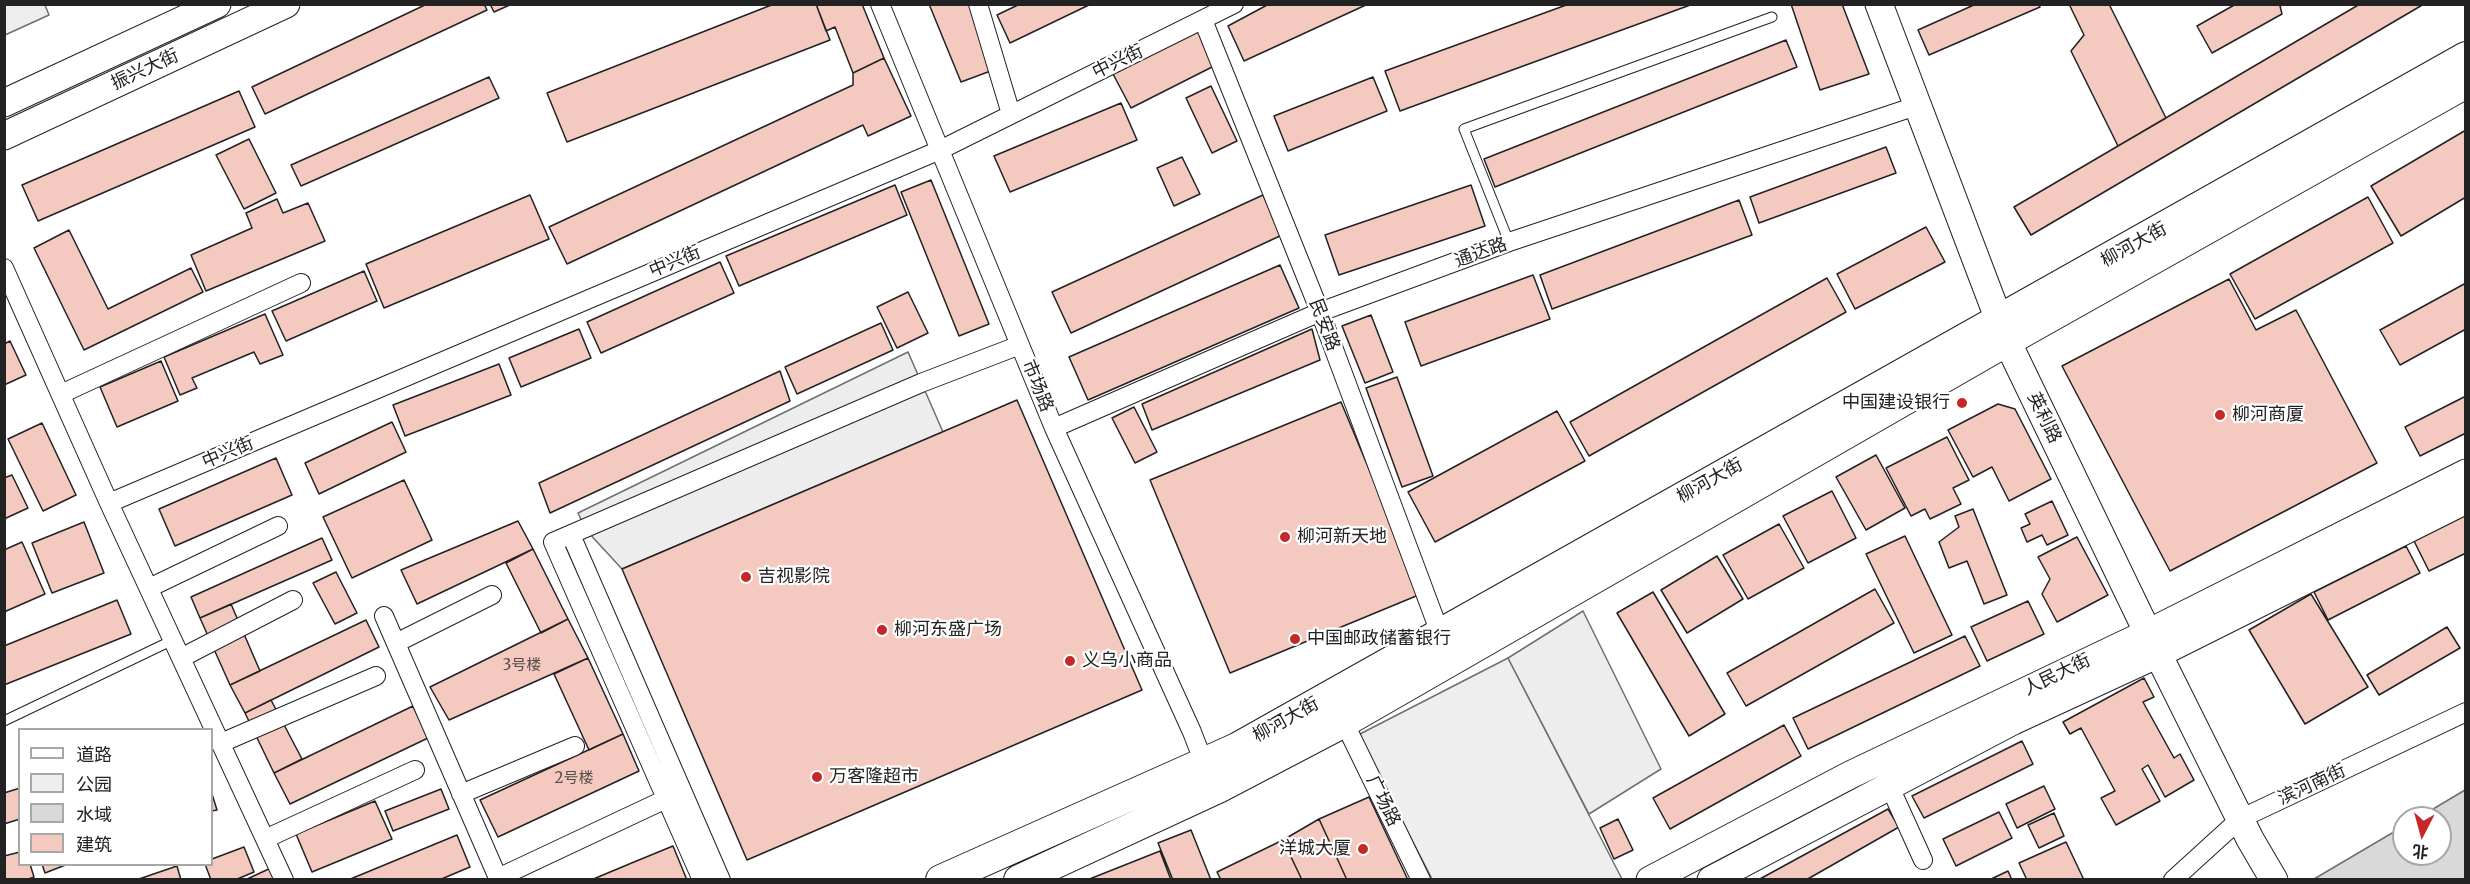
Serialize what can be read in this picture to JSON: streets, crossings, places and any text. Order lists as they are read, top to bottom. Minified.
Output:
{"streets":{"main road":["柳河大街"],"street":["中兴街","振兴大街","通达路","民安路","市场路","英利路","人民大街","滨河南街","广场路"]},"crossings":[["中兴街","民安路"],["中兴街","市场路"],["柳河大街","民安路"],["柳河大街","市场路"],["柳河大街","英利路"],["柳河大街","广场路"],["通达路","民安路"],["通达路","市场路"],["通达路","英利路"],["英利路","人民大街"],["英利路","滨河南街"]],"places":["中国建设银行","柳河商厦","柳河新天地","吉视影院","柳河东盛广场","中国邮政储蓄银行","义乌小商品","万客隆超市","洋城大厦"],"house_numbers":["3号楼","2号楼"],"legend":["道路","公园","水域","建筑"],"north":"bottom"}
